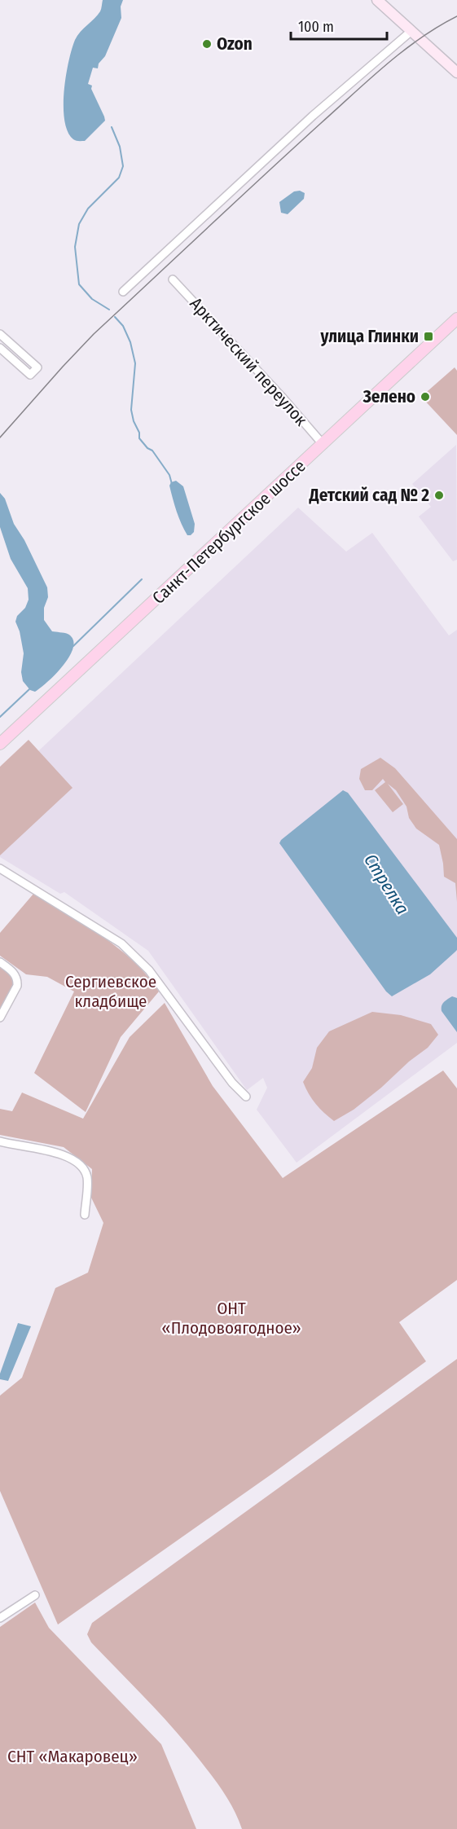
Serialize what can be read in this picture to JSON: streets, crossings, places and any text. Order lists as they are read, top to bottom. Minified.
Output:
{"streets":{"main road":["Санкт-Петербургское шоссе"],"street":["Арктический переулок"]},"crossings":[["Арктический переулок","Санкт-Петербургское шоссе"]],"water":["Стрелка"],"parks":["Сергиевское кладбище","ОНТ «Плодовоягодное»","СНТ «Макаровец»"],"places":{"other":["Ozon","Зелено","Детский сад № 2"],"transit":["улица Глинки"]},"scale_bar":"100 m"}
